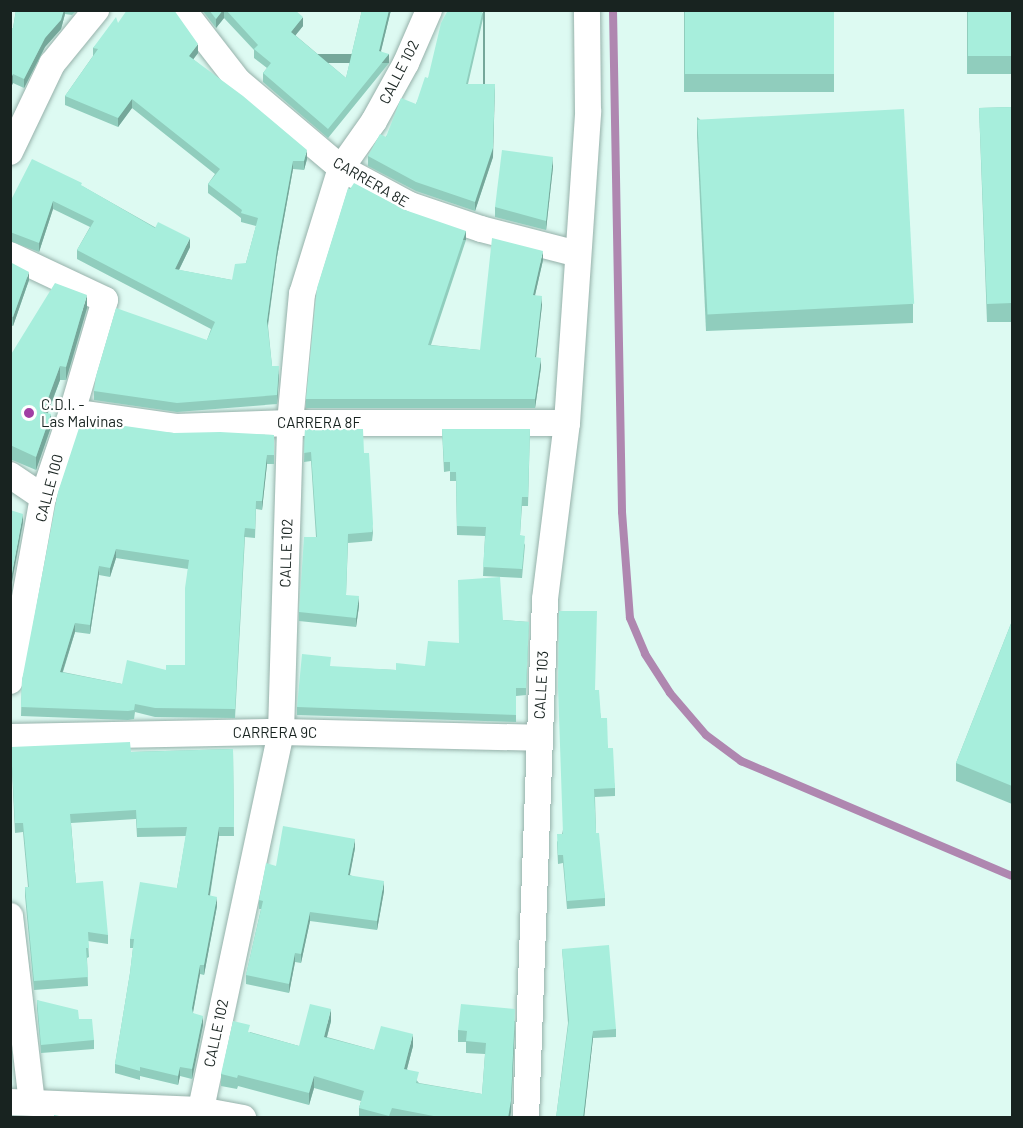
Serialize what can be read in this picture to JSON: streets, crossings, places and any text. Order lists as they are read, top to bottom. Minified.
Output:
{"streets":{"street":["CALLE 102","CARRERA 8E","CARRERA 8F","CALLE 100","CALLE 103","CARRERA 9C"]},"crossings":[["CALLE 102","CARRERA 8E"],["CALLE 102","CARRERA 8F"],["CALLE 102","CARRERA 9C"],["CARRERA 8E","CALLE 103"],["CARRERA 8F","CALLE 100"],["CARRERA 8F","CALLE 103"],["CALLE 103","CARRERA 9C"]],"places":["C.D.I. - Las Malvinas"]}
